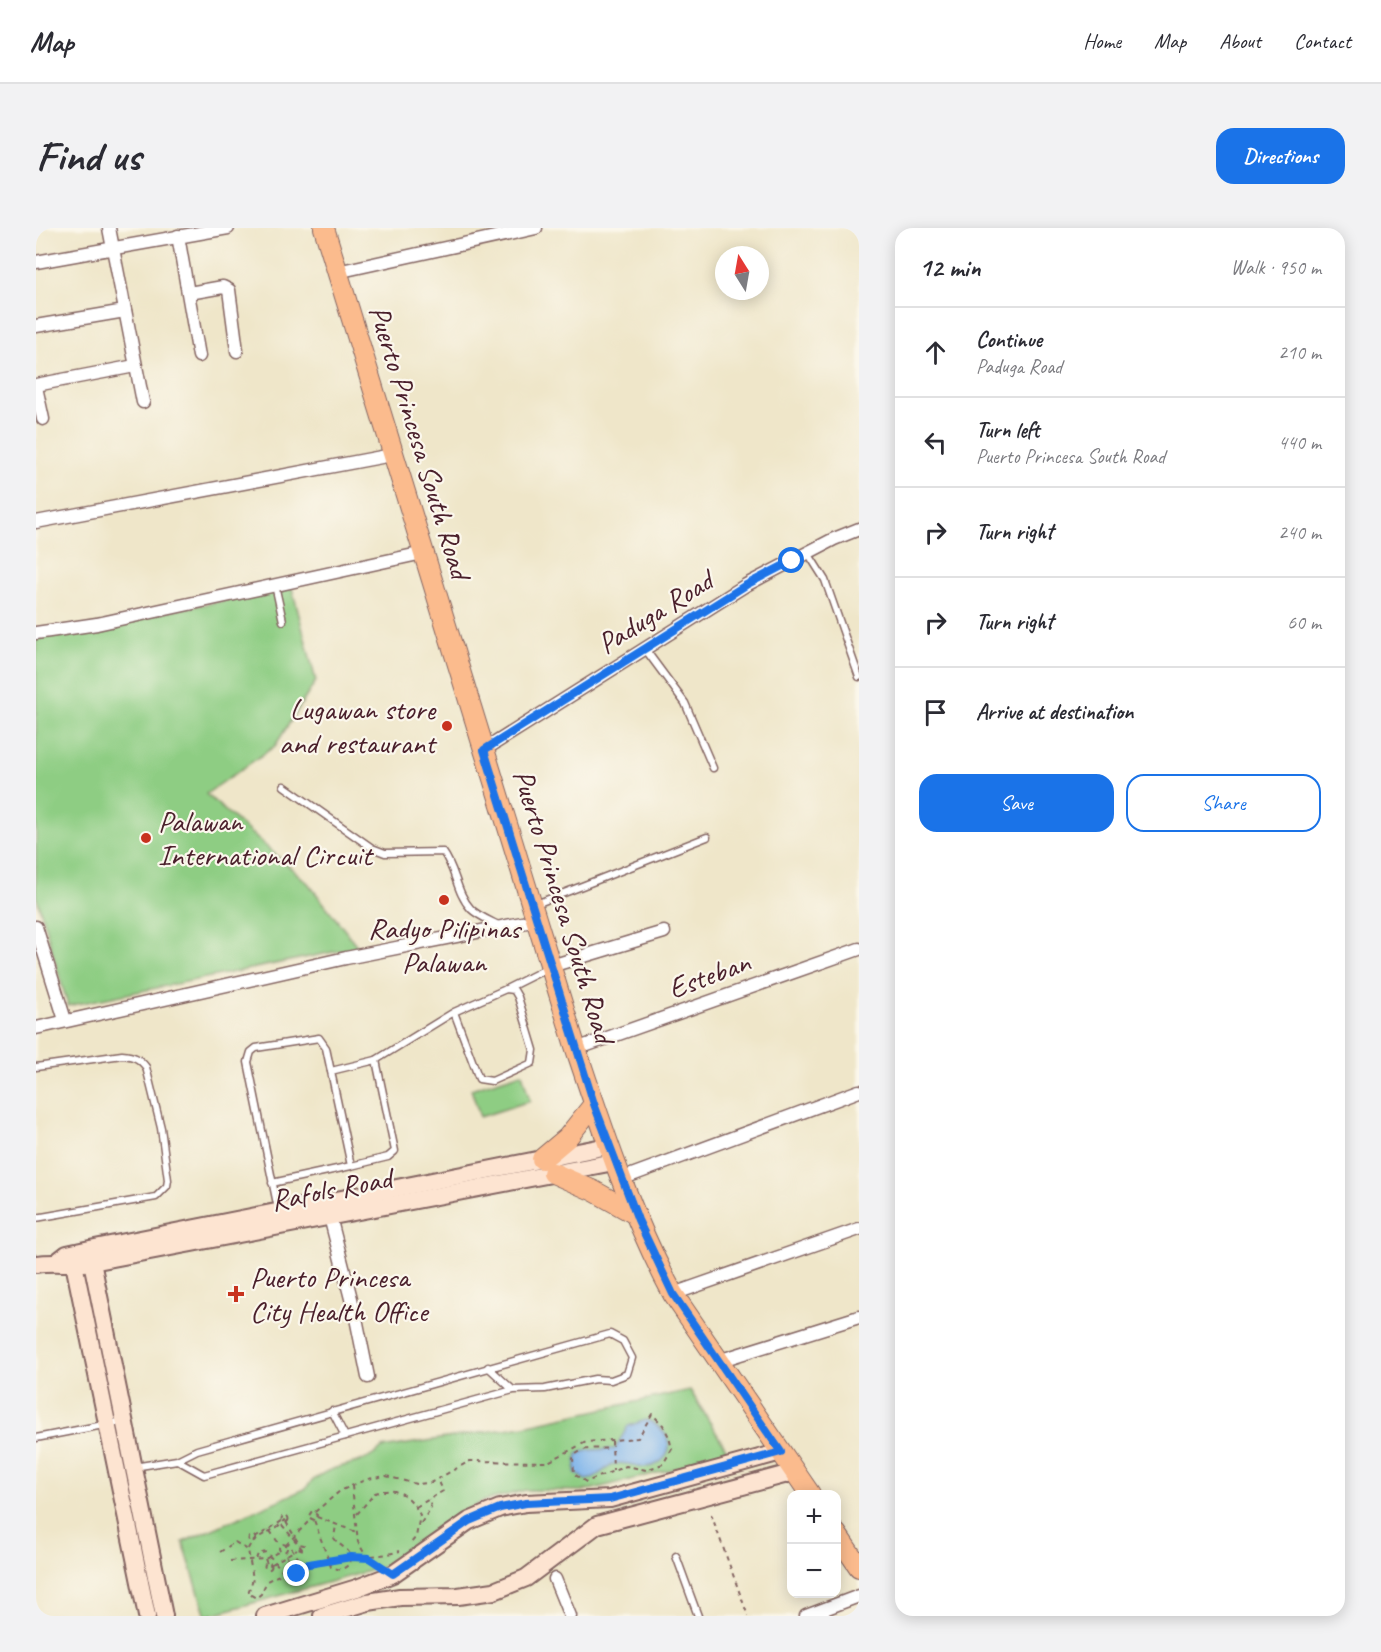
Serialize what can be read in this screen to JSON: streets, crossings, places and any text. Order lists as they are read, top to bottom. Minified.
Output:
{"streets":{"main road":["Puerto Princesa South Road"],"street":["Paduga Road","Esteban","Rafols Road"]},"crossings":[["Puerto Princesa South Road","Paduga Road"],["Puerto Princesa South Road","Esteban"],["Puerto Princesa South Road","Rafols Road"]],"places":{"other":["Lugawan store and restaurant","Palawan International Circuit","Radyo Pilipinas Palawan"],"health":["Puerto Princesa City Health Office"]},"north":"top","page":{"header":"Map","nav":["Home","Map","About","Contact"],"buttons":["Directions",["Save","Share"]],"title":"Find us","heading":["12 min","Walk · 950 m"],"list":[["Continue","Paduga Road","210 m"],["Turn left","Puerto Princesa South Road","440 m"],["Turn right","240 m"],["Turn right","60 m"],"Arrive at destination"],"map_buttons":["+","−"]}}
